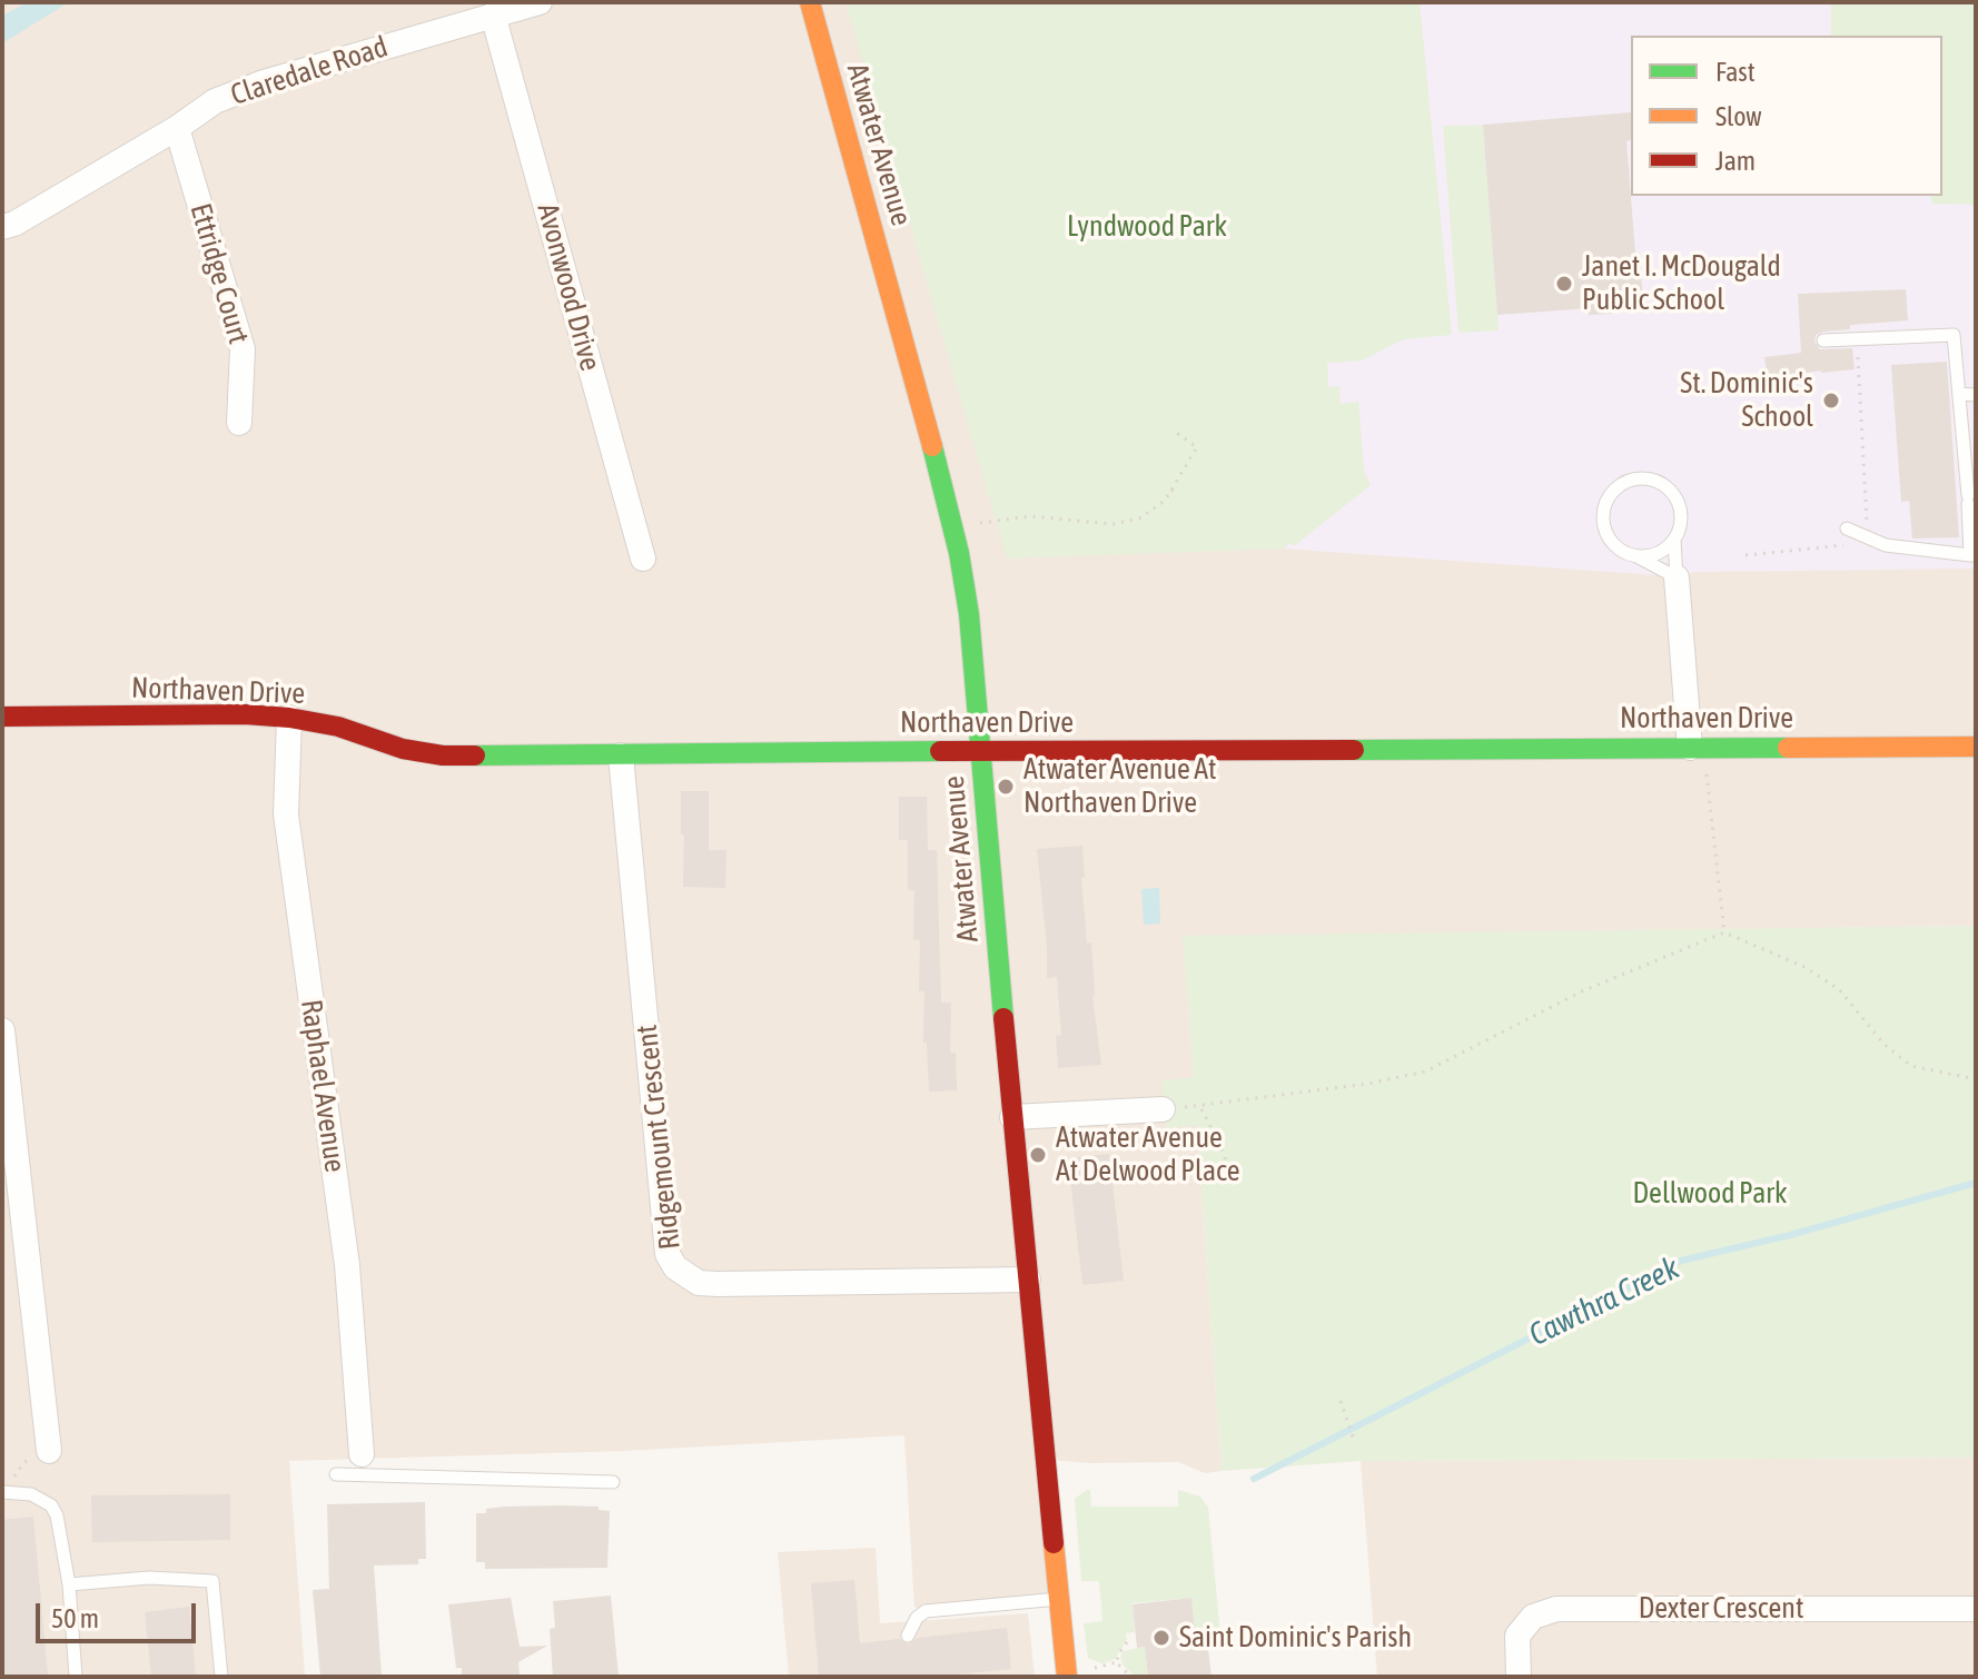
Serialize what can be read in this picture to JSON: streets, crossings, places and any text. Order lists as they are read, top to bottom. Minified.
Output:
{"streets":{"street":["Claredale Road","Atwater Avenue","Ettridge Court","Avonwood Drive","Northaven Drive","Raphael Avenue","Ridgemount Crescent","Dexter Crescent"]},"crossings":[["Claredale Road","Ettridge Court"],["Claredale Road","Avonwood Drive"],["Atwater Avenue","Northaven Drive"],["Atwater Avenue","Ridgemount Crescent"],["Northaven Drive","Raphael Avenue"],["Northaven Drive","Ridgemount Crescent"]],"water":["Cawthra Creek"],"parks":["Lyndwood Park","Dellwood Park"],"places":["Janet I. McDougald Public School","St. Dominic's School","Atwater Avenue At Northaven Drive","Atwater Avenue At Delwood Place","Saint Dominic's Parish"],"legend":["Fast","Slow","Jam"],"scale_bar":"50 m"}
